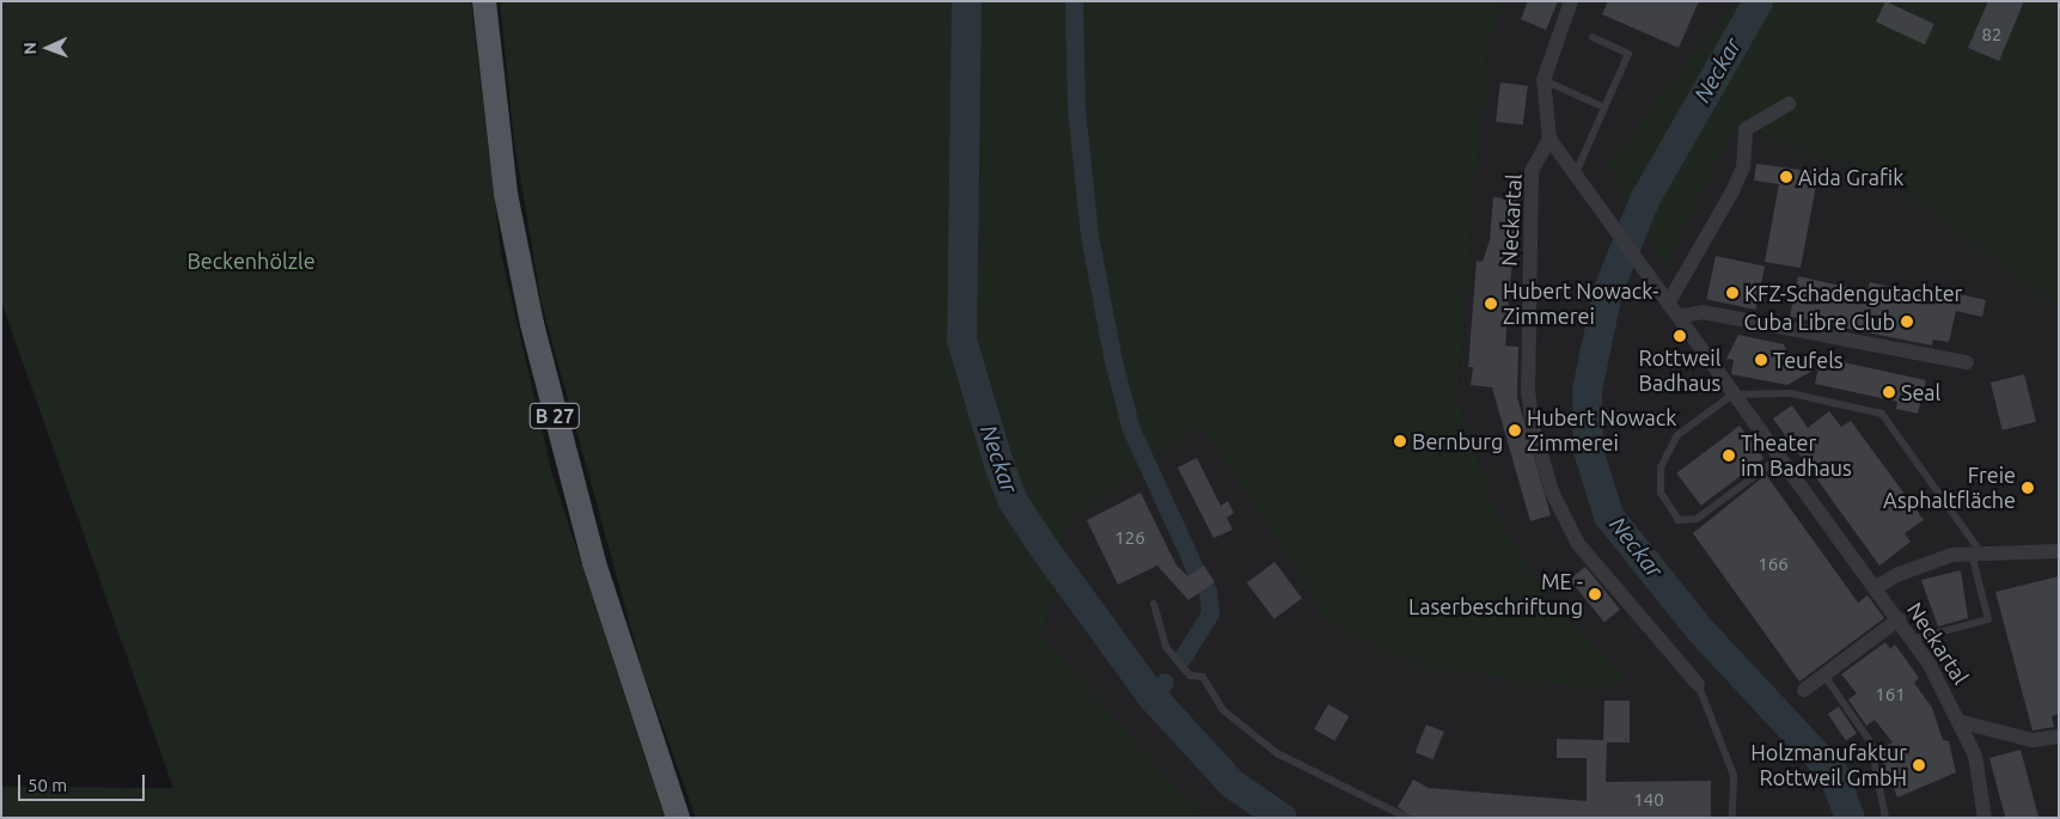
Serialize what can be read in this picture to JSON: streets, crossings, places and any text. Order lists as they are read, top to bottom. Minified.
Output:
{"streets":{"main road":["B 27"],"street":["Neckartal"]},"water":["Neckar"],"parks":["Beckenhölzle"],"places":["Aida Grafik","KFZ-Schadengutachter","Hubert Nowack- Zimmerei","Cuba Libre Club","Rottweil Badhaus","Teufels","Seal","Hubert Nowack Zimmerei","Bernburg","Theater im Badhaus","Freie Asphaltfläche","ME - Laserbeschriftung","Holzmanufaktur Rottweil GmbH"],"house_numbers":["82","126","166","161","140"],"scale_bar":"50 m","north":"left"}
